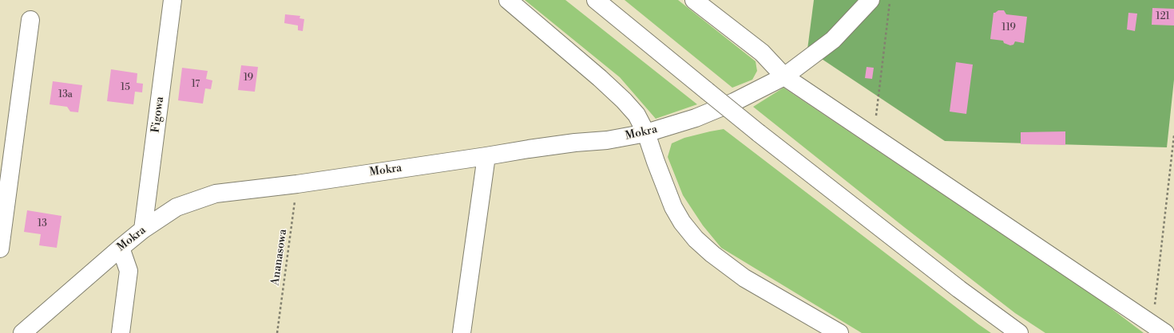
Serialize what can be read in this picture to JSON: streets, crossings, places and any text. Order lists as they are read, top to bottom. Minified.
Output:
{"streets":{"street":["Figowa","Mokra"],"path":["Ananasowa"]},"crossings":[["Figowa","Mokra"],["Mokra","Ananasowa"]],"house_numbers":["121","119","19","17","15","13a","13"]}
